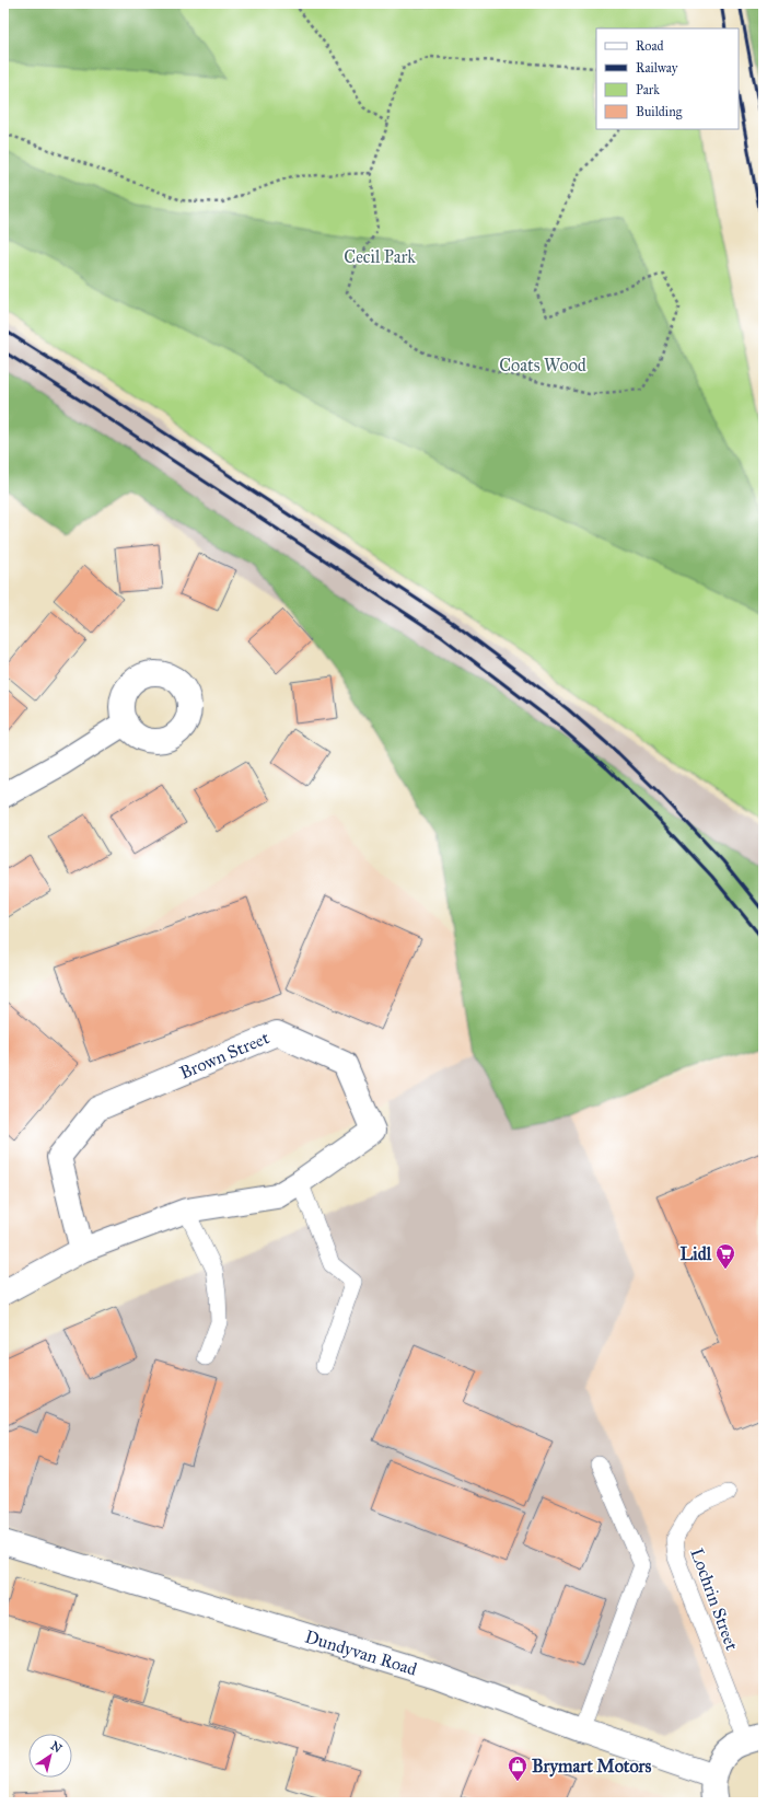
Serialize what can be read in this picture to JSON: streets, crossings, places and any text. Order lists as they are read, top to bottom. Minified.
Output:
{"streets":{"street":["Brown Street","Dundyvan Road"],"lane":["Lochrin Street"]},"parks":["Cecil Park","Coats Wood"],"places":{"supermarket":["Lidl"],"shop":["Brymart Motors"]},"legend":["Road","Railway","Park","Building"],"north":"top right"}
